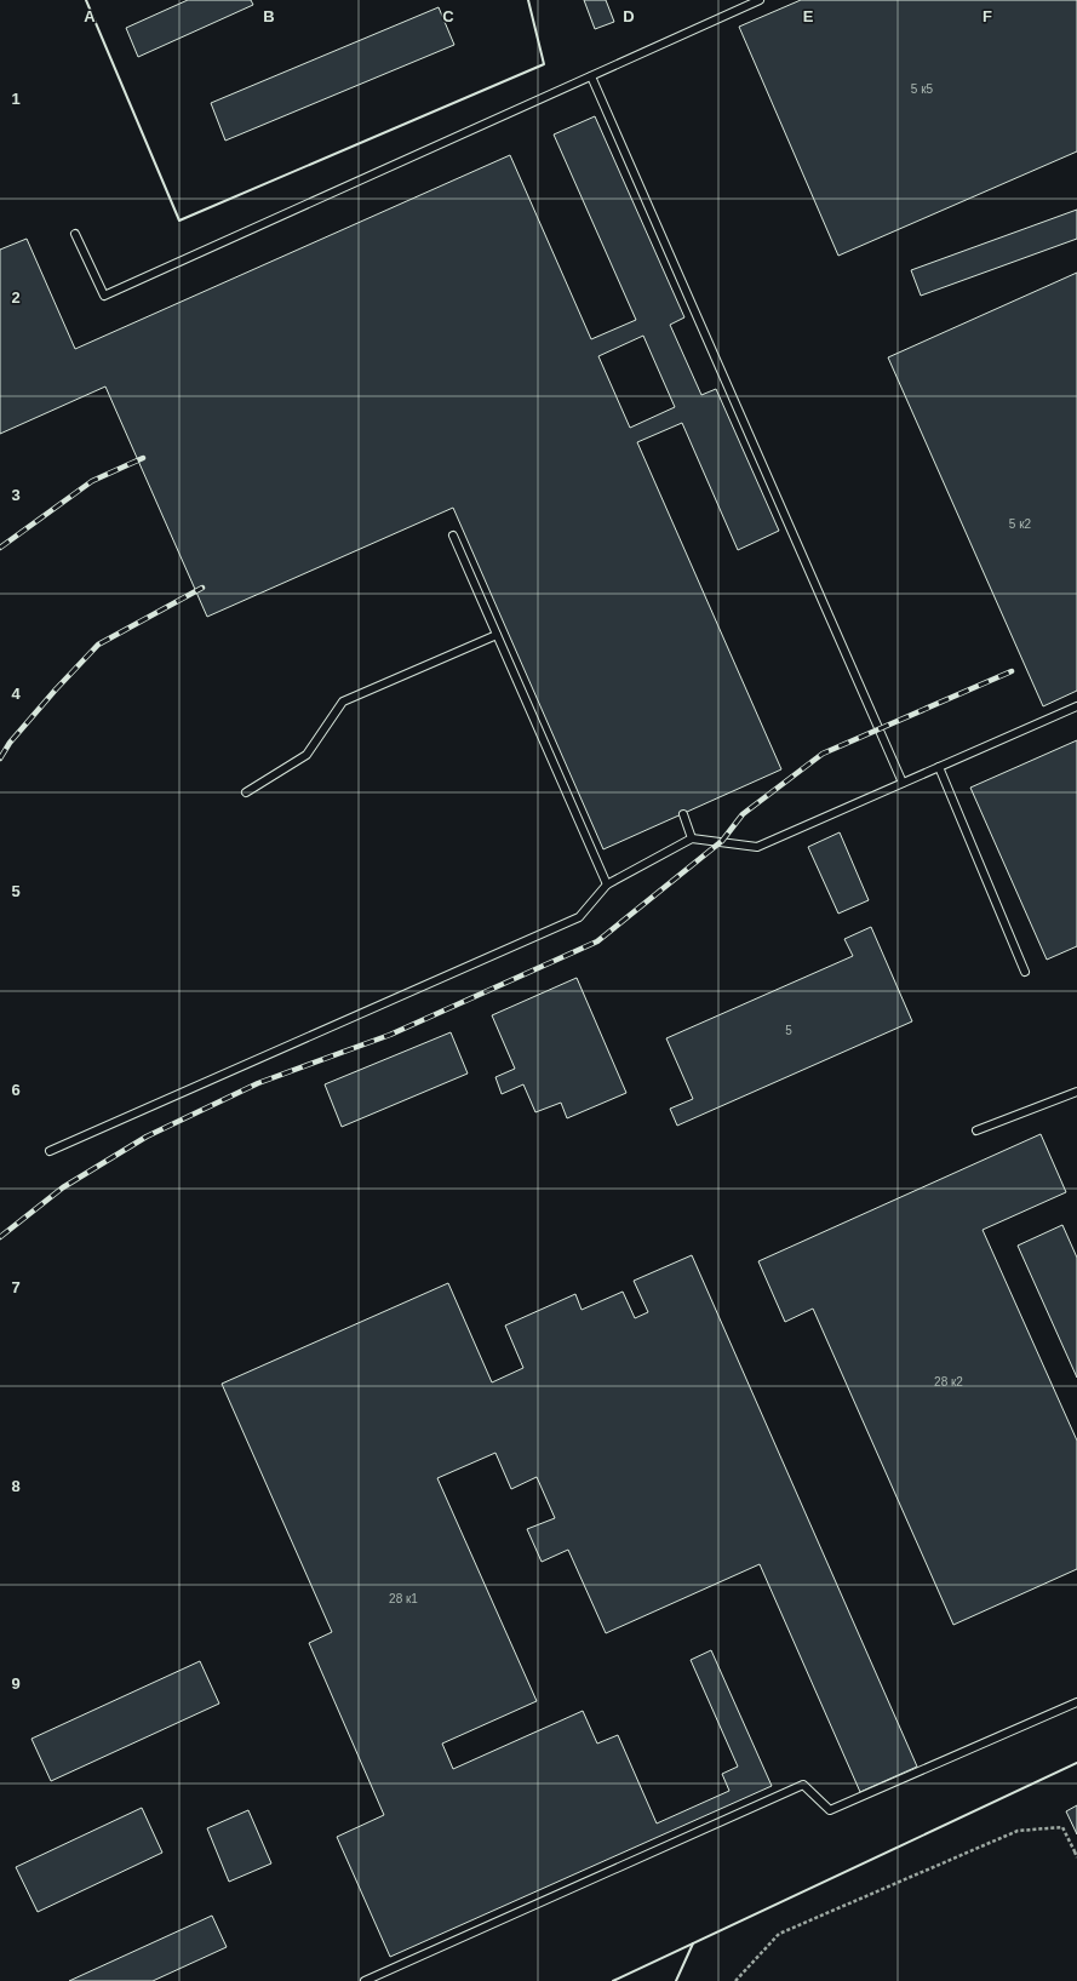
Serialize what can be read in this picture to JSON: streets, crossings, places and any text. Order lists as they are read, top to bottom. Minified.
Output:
{"house_numbers":["5 к5","5 к2","5","28 к2","28 к1"],"grid":{"columns":["A","B","C","D","E","F"],"rows":["1","2","3","4","5","6","7","8","9"]}}
